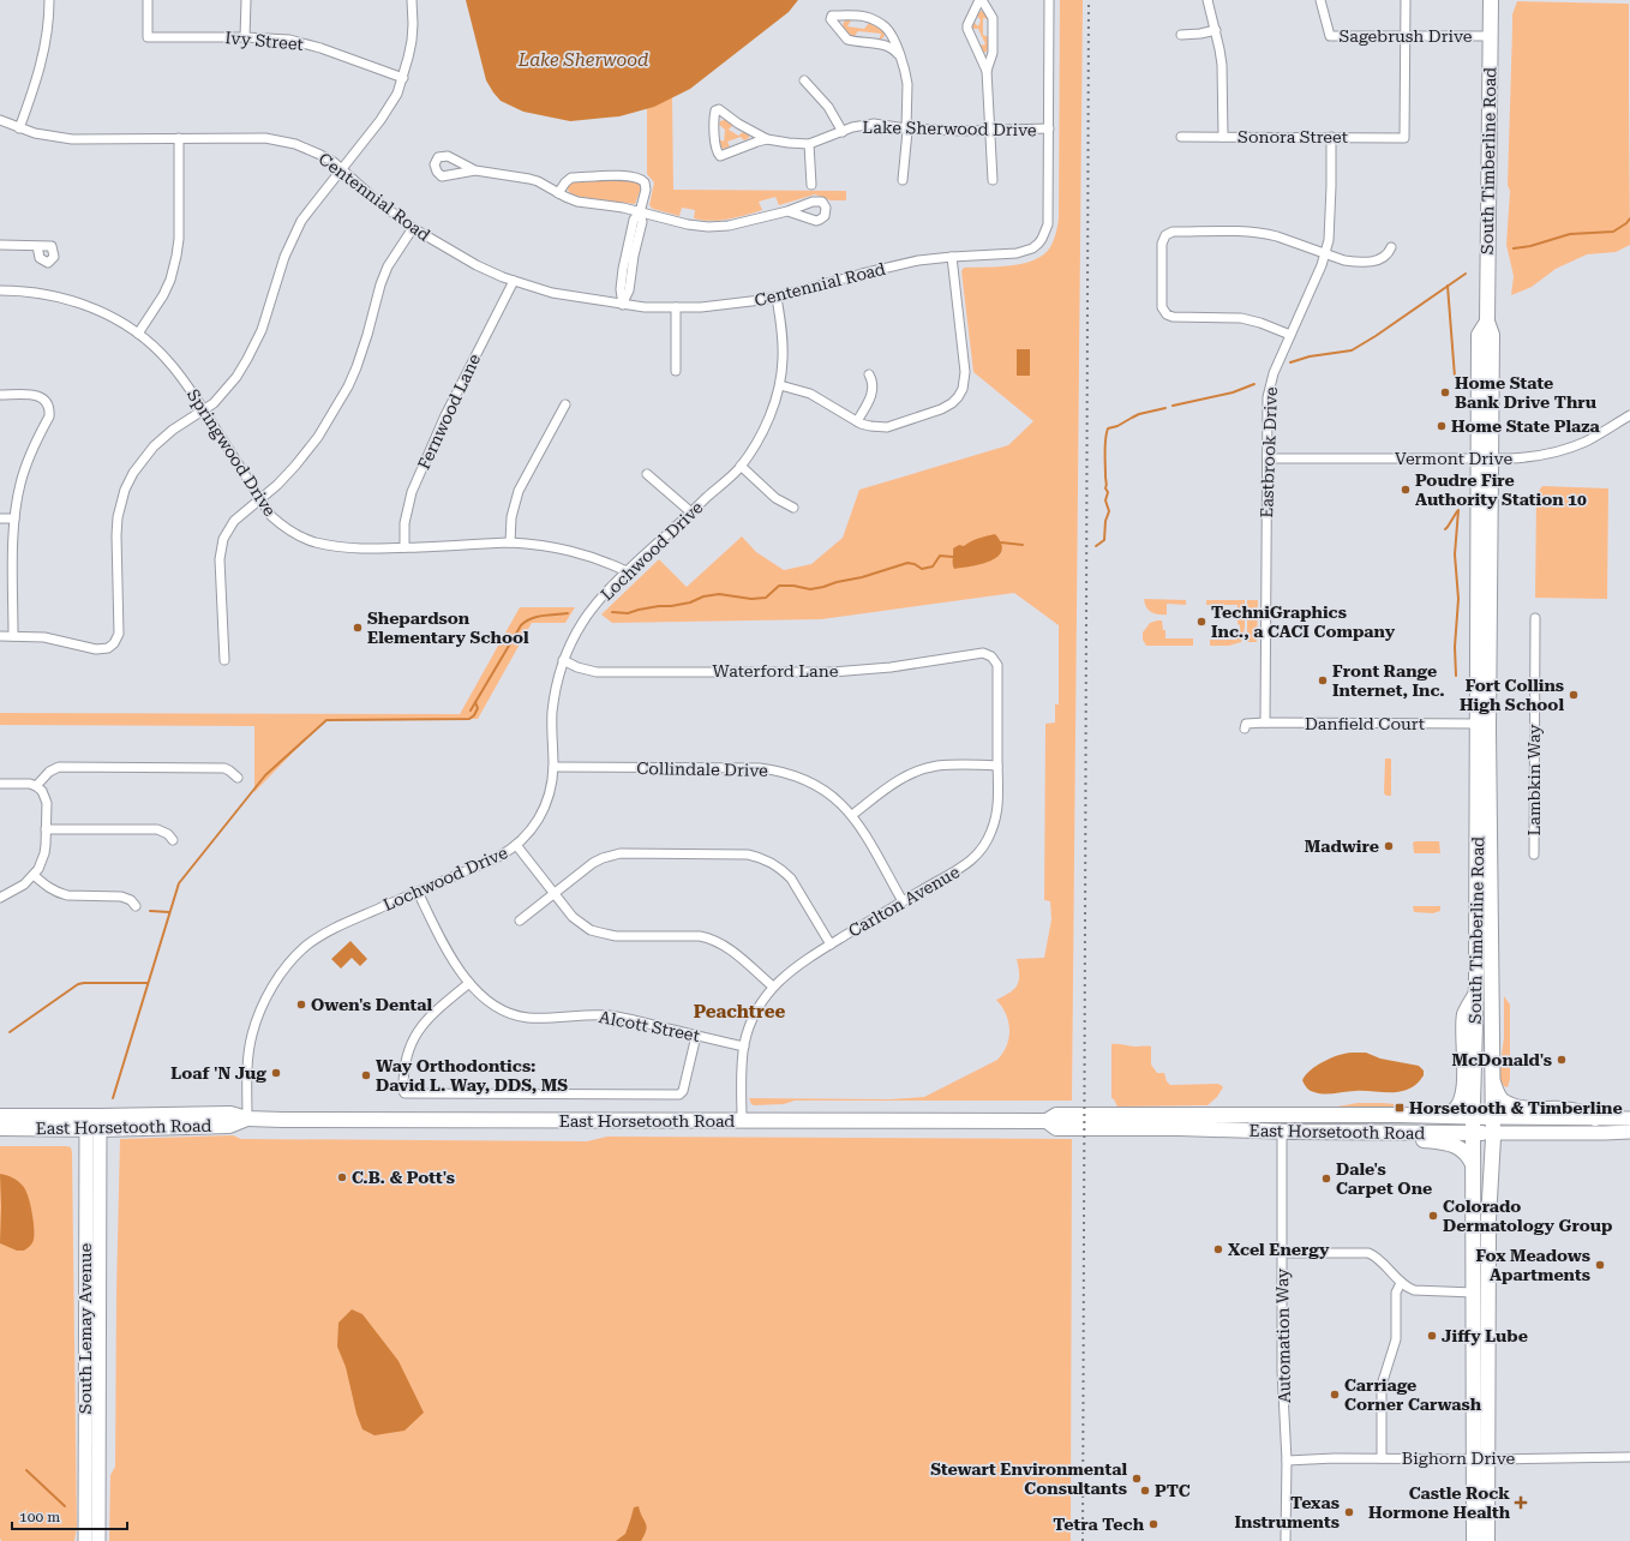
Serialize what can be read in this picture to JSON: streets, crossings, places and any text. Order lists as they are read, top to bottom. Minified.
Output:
{"streets":{"main road":["South Timberline Road","East Horsetooth Road","South Lemay Avenue"],"street":["Sagebrush Drive","Ivy Street","Lake Sherwood Drive","Sonora Street","Centennial Road","Fernwood Lane","Springwood Drive","Eastbrook Drive","Vermont Drive","Lochwood Drive","Waterford Lane","Danfield Court","Collindale Drive","Lambkin Way","Carlton Avenue","Alcott Street","Automation Way","Bighorn Drive"]},"crossings":[["Sagebrush Drive","Sonora Street"],["Sagebrush Drive","South Timberline Road"],["Lake Sherwood Drive","Centennial Road"],["Sonora Street","Eastbrook Drive"],["South Timberline Road","Vermont Drive"],["South Timberline Road","Danfield Court"],["South Timberline Road","East Horsetooth Road"],["South Timberline Road","Bighorn Drive"],["Centennial Road","Fernwood Lane"],["Centennial Road","Lochwood Drive"],["Fernwood Lane","Springwood Drive"],["Springwood Drive","Lochwood Drive"],["Eastbrook Drive","Vermont Drive"],["Eastbrook Drive","Danfield Court"],["Lochwood Drive","Waterford Lane"],["Lochwood Drive","Collindale Drive"],["Lochwood Drive","Alcott Street"],["Lochwood Drive","East Horsetooth Road"],["Waterford Lane","Carlton Avenue"],["Collindale Drive","Carlton Avenue"],["Carlton Avenue","Alcott Street"],["Carlton Avenue","East Horsetooth Road"],["East Horsetooth Road","South Lemay Avenue"],["East Horsetooth Road","Automation Way"],["Automation Way","Bighorn Drive"]],"districts":["Peachtree"],"water":["Lake Sherwood"],"places":{"other":["Home State Bank Drive Thru","Home State Plaza","Poudre Fire Authority Station 10","TechniGraphics Inc., a CACI Company","Shepardson Elementary School","Front Range Internet, Inc.","Fort Collins High School","Madwire","Owen's Dental","McDonald's","Loaf 'N Jug","Way Orthodontics: David L. Way, DDS, MS","C.B. & Pott's","Dale's Carpet One","Colorado Dermatology Group","Xcel Energy","Fox Meadows Apartments","Jiffy Lube","Carriage Corner Carwash","Stewart Environmental Consultants","PTC","Texas Instruments","Tetra Tech"],"transit":["Horsetooth & Timberline"],"health":["Castle Rock Hormone Health"]},"scale_bar":"100 m"}
